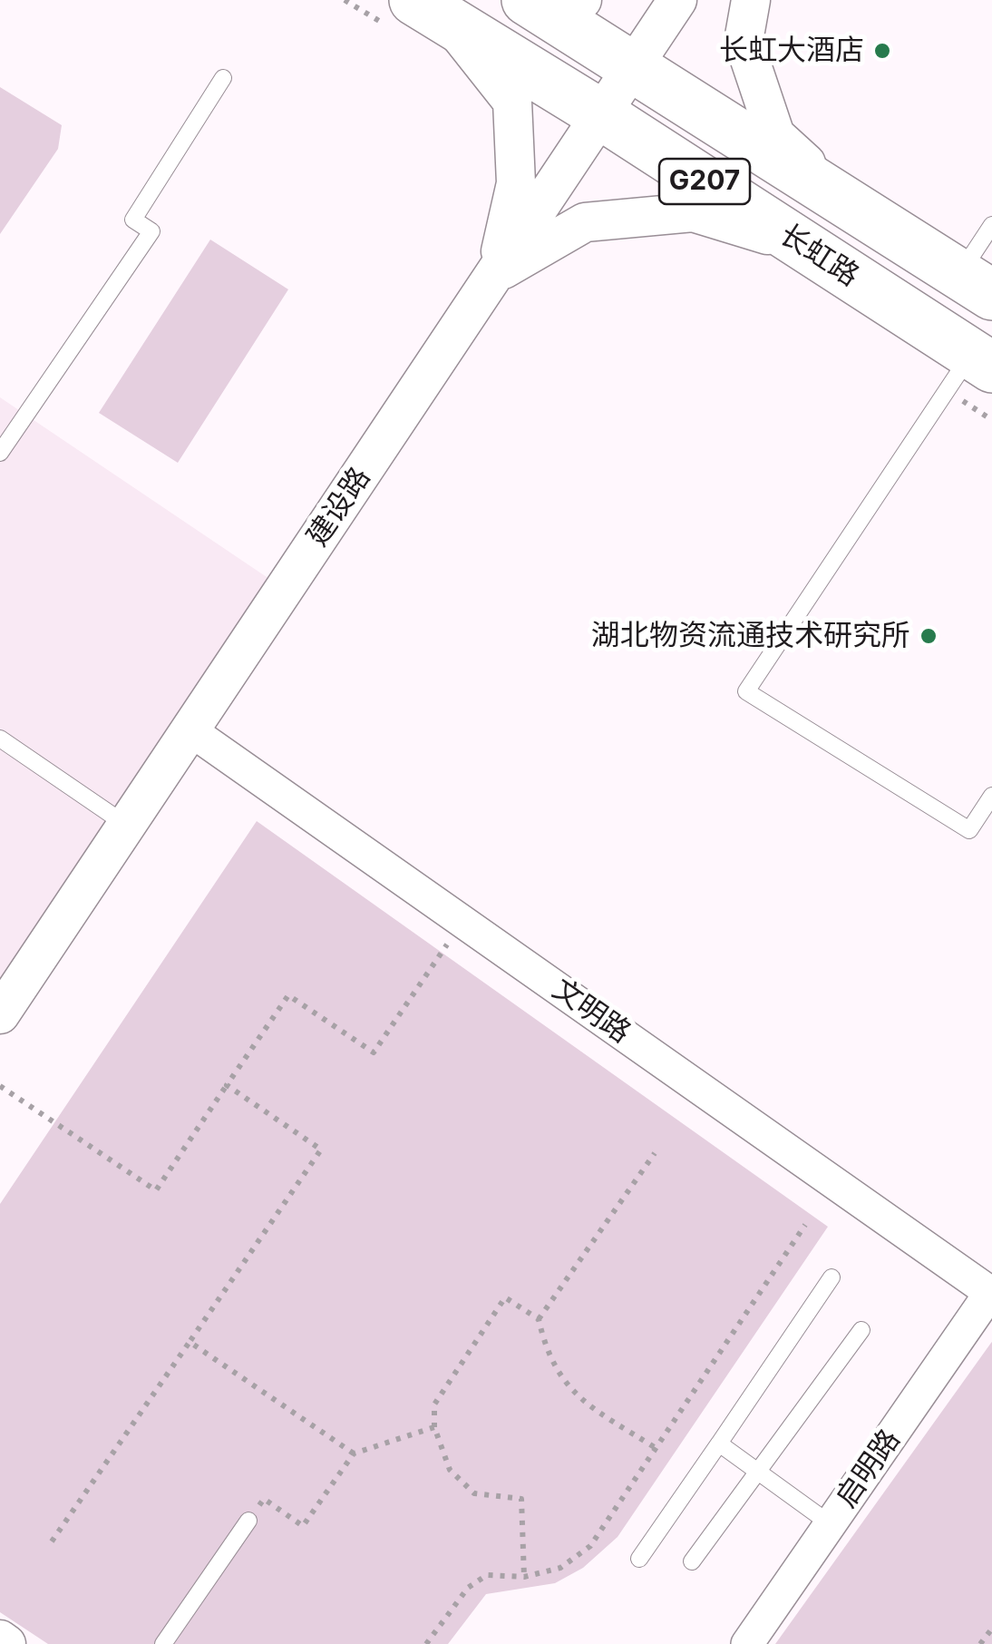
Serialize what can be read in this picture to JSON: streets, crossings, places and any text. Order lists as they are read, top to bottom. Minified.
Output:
{"streets":{"highway":["G207","长虹路"],"street":["建设路","文明路","启明路"]},"crossings":[["长虹路","建设路"],["建设路","文明路"],["文明路","启明路"]],"places":["长虹大酒店","湖北物资流通技术研究所"]}
